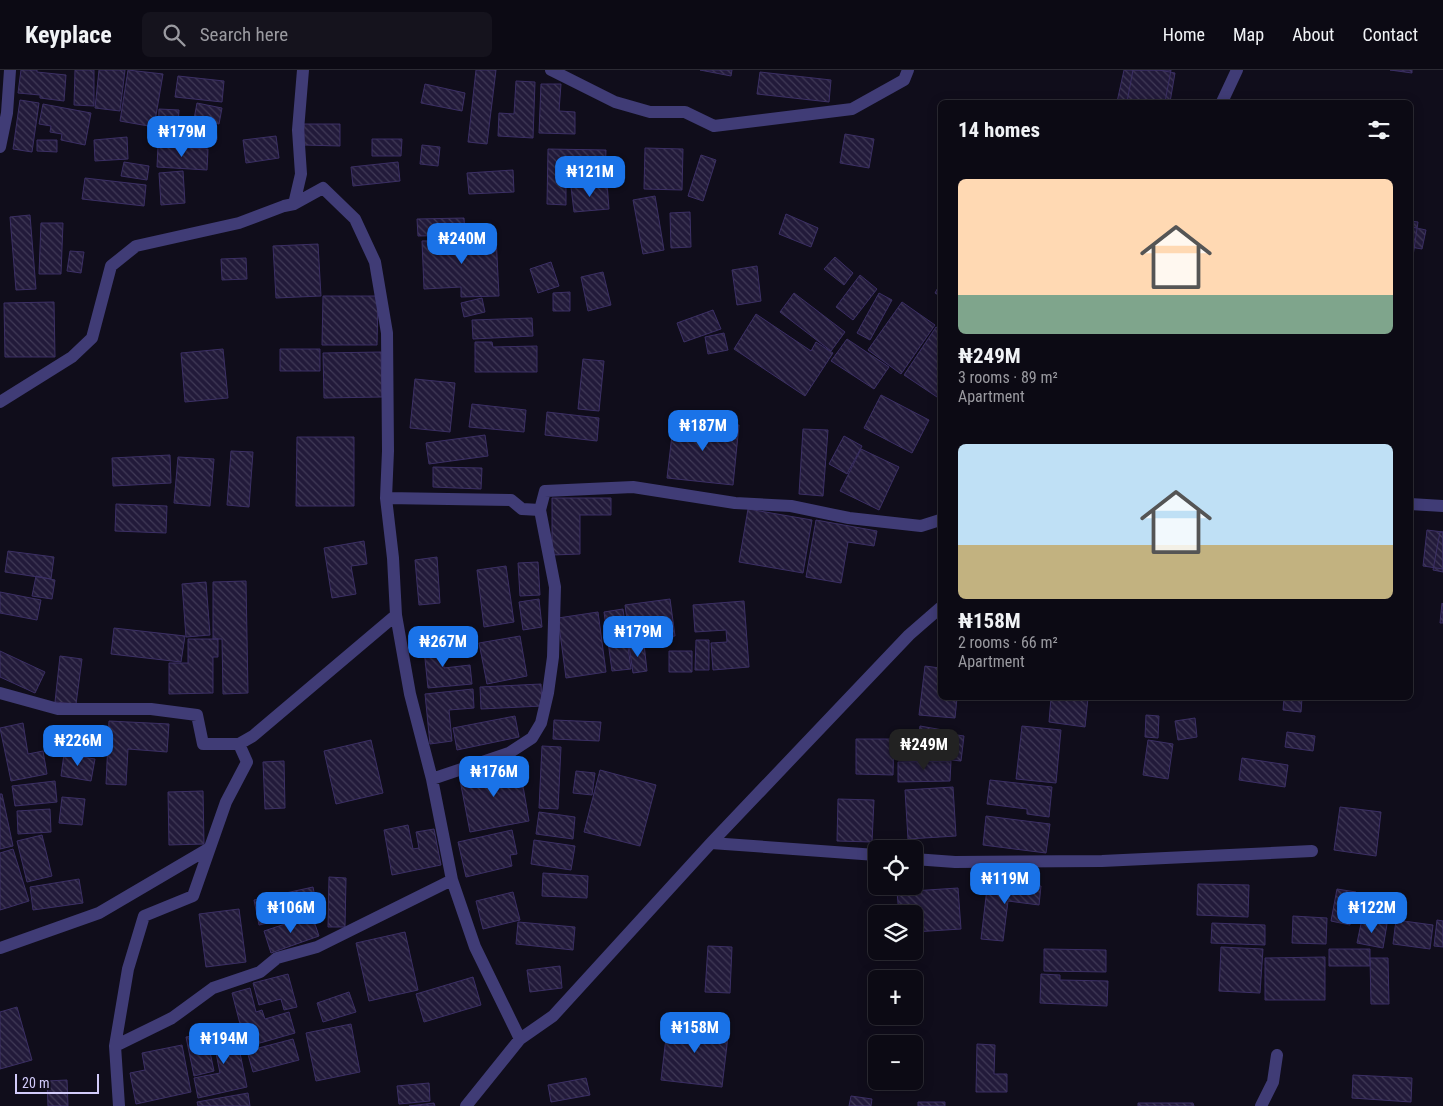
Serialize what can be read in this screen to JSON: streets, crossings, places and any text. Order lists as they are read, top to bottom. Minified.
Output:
{"scale_bar":"20 m","page":{"header":"Keyplace","search":"Search here","nav":["Home","Map","About","Contact"],"heading":"14 homes","price":["₦179M","₦121M","₦240M","₦187M","₦179M","₦267M","₦226M","₦249M","₦176M","₦119M","₦106M","₦122M","₦158M","₦194M"],"list":[{"name":"₦249M","note":"3 rooms · 89 m² · Apartment"},{"name":"₦158M","note":"2 rooms · 66 m² · Apartment"}],"map_buttons":["+","−"],"scale":"20 m"}}
